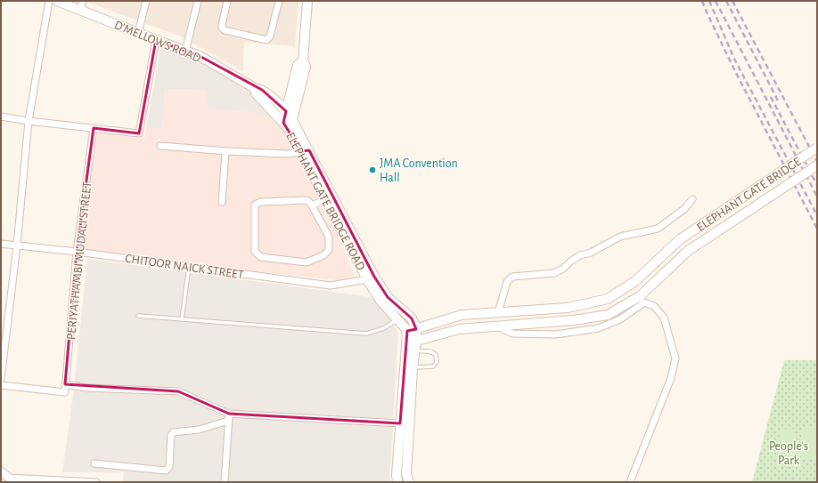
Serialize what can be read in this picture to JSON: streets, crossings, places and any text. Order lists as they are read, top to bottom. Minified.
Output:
{"streets":{"main road":["D'MELLOWS ROAD","ELEPHANT GATE BRIDGE","ELEPHANT GATE BRIDGE ROAD"],"street":["PERIYATHAMBI MUDALI STREET","CHITOOR NAICK STREET"]},"crossings":[["D'MELLOWS ROAD","ELEPHANT GATE BRIDGE ROAD"],["ELEPHANT GATE BRIDGE ROAD","CHITOOR NAICK STREET"],["PERIYATHAMBI MUDALI STREET","CHITOOR NAICK STREET"]],"parks":["People's Park"],"places":["JMA Convention Hall"]}
